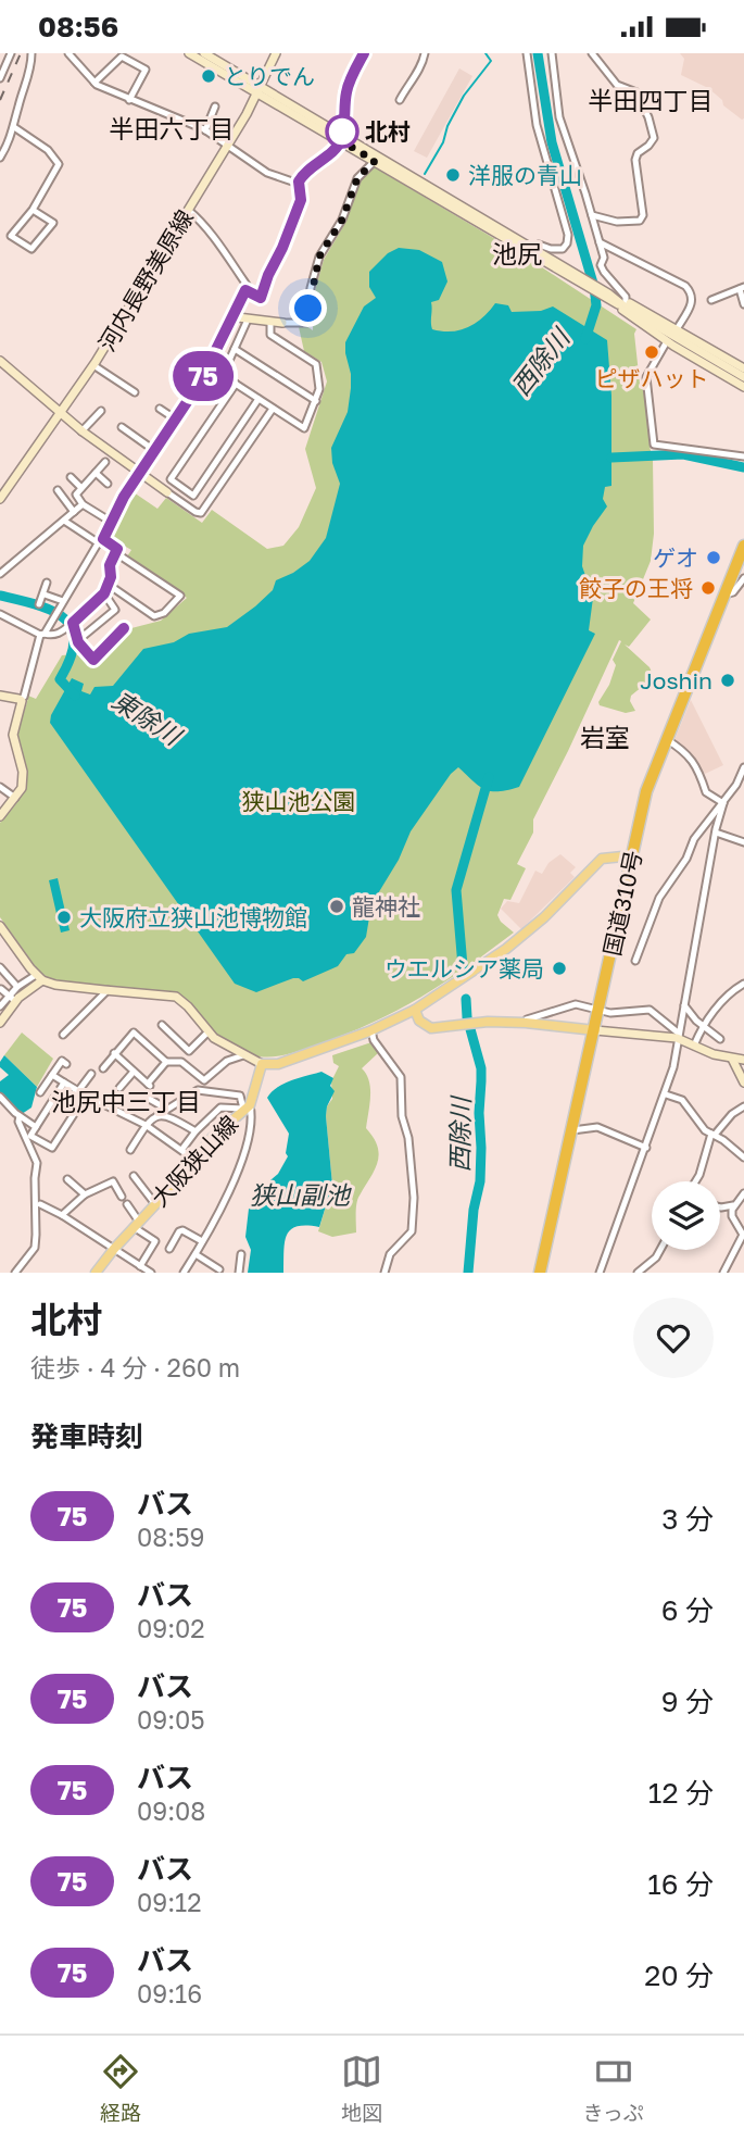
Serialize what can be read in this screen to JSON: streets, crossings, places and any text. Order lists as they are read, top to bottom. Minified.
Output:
{"streets":{"highway":["国道310号"],"main road":["河内長野美原線","大阪狭山線"]},"districts":["半田四丁目","半田六丁目","池尻","岩室","池尻中三丁目"],"water":["西除川","東除川","狭山副池"],"parks":["狭山池公園"],"places":["とりでん","北村","洋服の青山","ピザハット","ゲオ","餃子の王将","Joshin","龍神社","大阪府立狭山池博物館","ウエルシア薬局"],"lines":["bus line 75"],"page":{"status":"08:56","on_map":"75","heading":[["北村","徒歩 · 4 分 · 260 m"],"発車時刻"],"list":[{"mark":"75","name":"バス","note":"08:59","value":"3 分"},{"mark":"75","name":"バス","note":"09:02","value":"6 分"},{"mark":"75","name":"バス","note":"09:05","value":"9 分"},{"mark":"75","name":"バス","note":"09:08","value":"12 分"},{"mark":"75","name":"バス","note":"09:12","value":"16 分"},{"mark":"75","name":"バス","note":"09:16","value":"20 分"}],"tabs":["経路","地図","きっぷ"]}}
